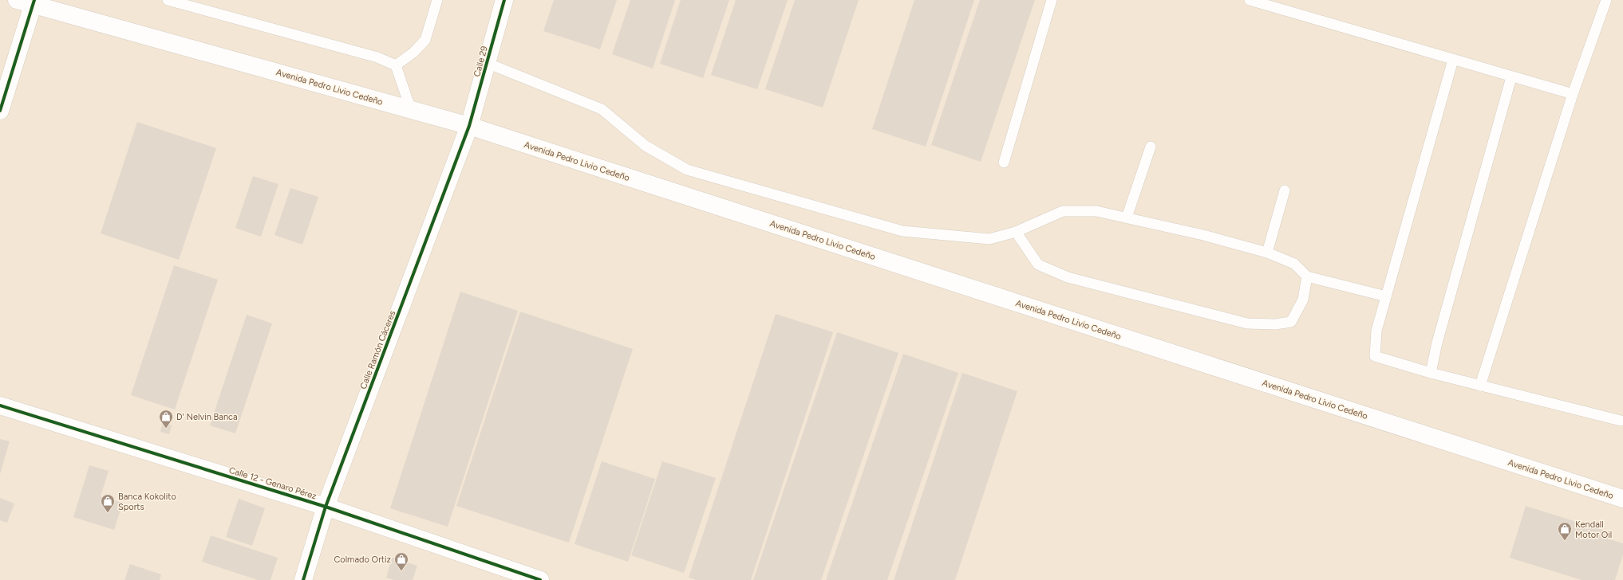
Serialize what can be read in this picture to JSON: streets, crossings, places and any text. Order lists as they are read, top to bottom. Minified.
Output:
{"streets":{"main road":["Calle 29","Avenida Pedro Livio Cedeño","Calle Ramón Cáceres","Calle 12 - Genaro Pérez"]},"crossings":[["Calle 29","Avenida Pedro Livio Cedeño"],["Calle 29","Calle Ramón Cáceres"],["Avenida Pedro Livio Cedeño","Calle Ramón Cáceres"],["Calle Ramón Cáceres","Calle 12 - Genaro Pérez"]],"places":{"shop":["D' Nelvin Banca","Banca Kokolito Sports","Kendall Motor Oil","Colmado Ortiz"]}}
